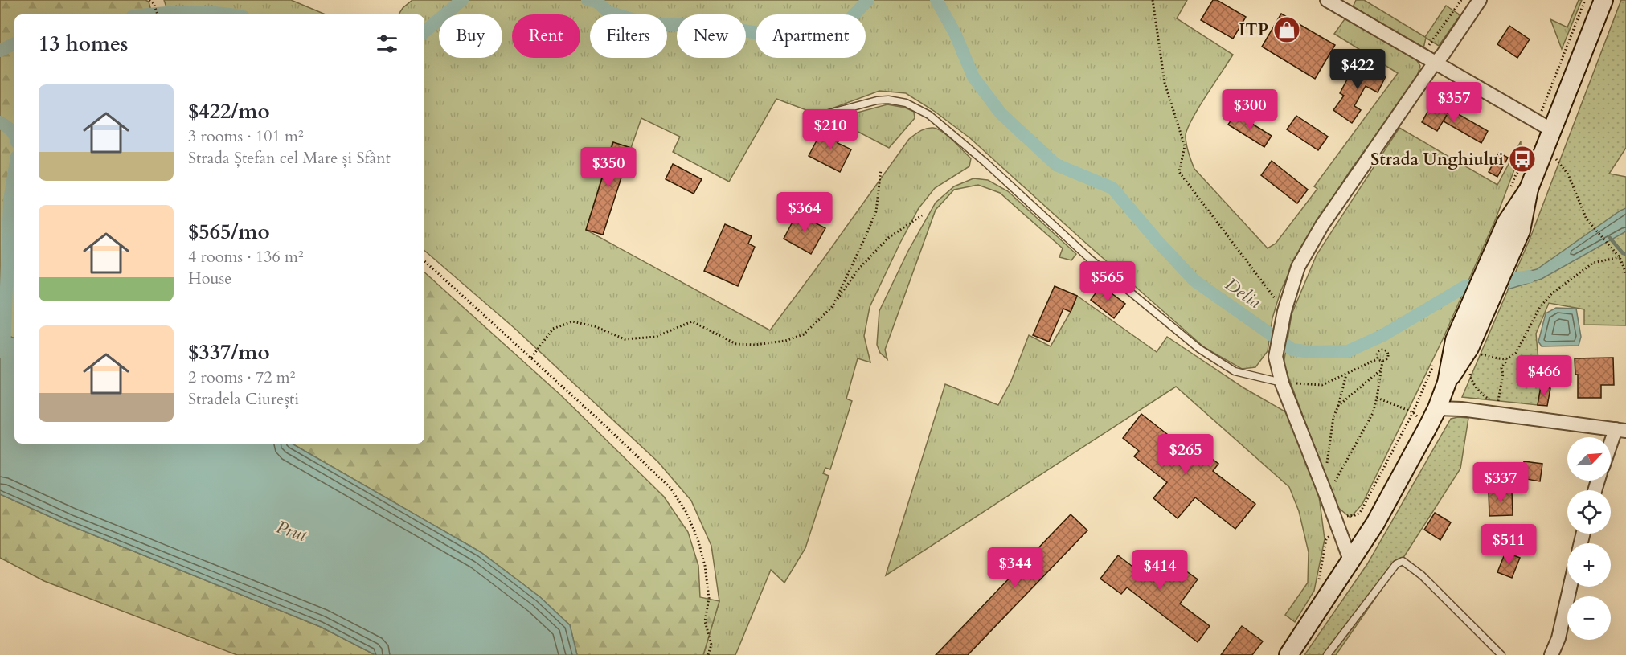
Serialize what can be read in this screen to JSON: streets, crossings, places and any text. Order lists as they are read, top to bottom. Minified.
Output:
{"water":["Delia","Prut"],"places":{"shop":["ITP"],"bus stop":["Strada Unghiului"]},"north":"top right","page":{"chip":["Buy","Rent","Filters","New","Apartment"],"heading":"13 homes","price":["$422","$357","$300","$210","$350","$364","$565","$466","$265","$337","$511","$344","$414"],"list":[{"name":"$422/mo","note":"3 rooms · 101 m² · Strada Ștefan cel Mare și Sfânt"},{"name":"$565/mo","note":"4 rooms · 136 m² · House"},{"name":"$337/mo","note":"2 rooms · 72 m² · Stradela Ciurești"}],"map_buttons":["+","−"]}}
